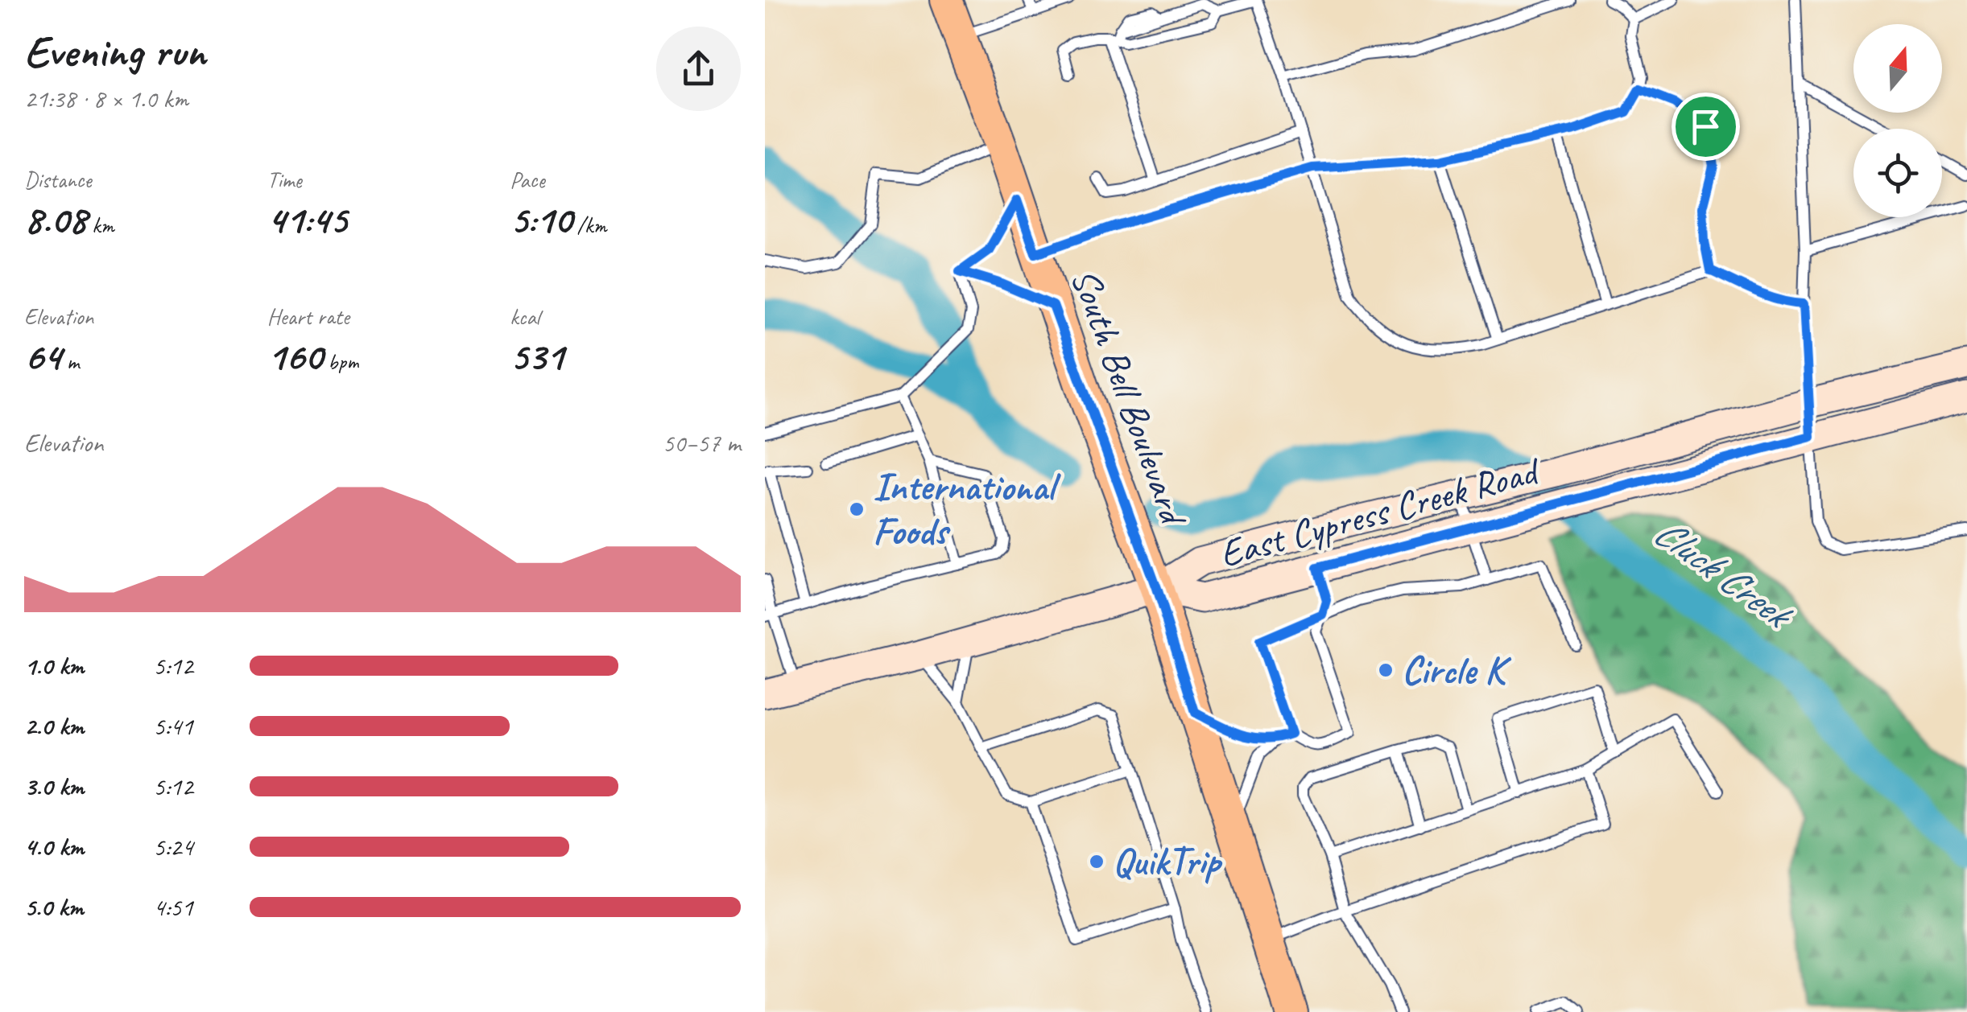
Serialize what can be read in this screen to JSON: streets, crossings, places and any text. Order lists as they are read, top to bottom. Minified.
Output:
{"streets":{"main road":["South Bell Boulevard","East Cypress Creek Road"]},"crossings":[["South Bell Boulevard","East Cypress Creek Road"]],"water":["Cluck Creek"],"places":["International Foods","Circle K","QuikTrip"],"north":"top","page":{"heading":["Evening run","21:38 · 8 × 1.0 km"],"stats":[["Distance","8.08 km"],["Time","41:45"],["Pace","5:10 /km"],["Elevation","64 m"],["Heart rate","160 bpm"],["kcal","531"]],"chart":["Elevation","50–57 m"],"list":[{"name":"1.0 km","note":"5:12"},{"name":"2.0 km","note":"5:41"},{"name":"3.0 km","note":"5:12"},{"name":"4.0 km","note":"5:24"},{"name":"5.0 km","note":"4:51"}]}}
